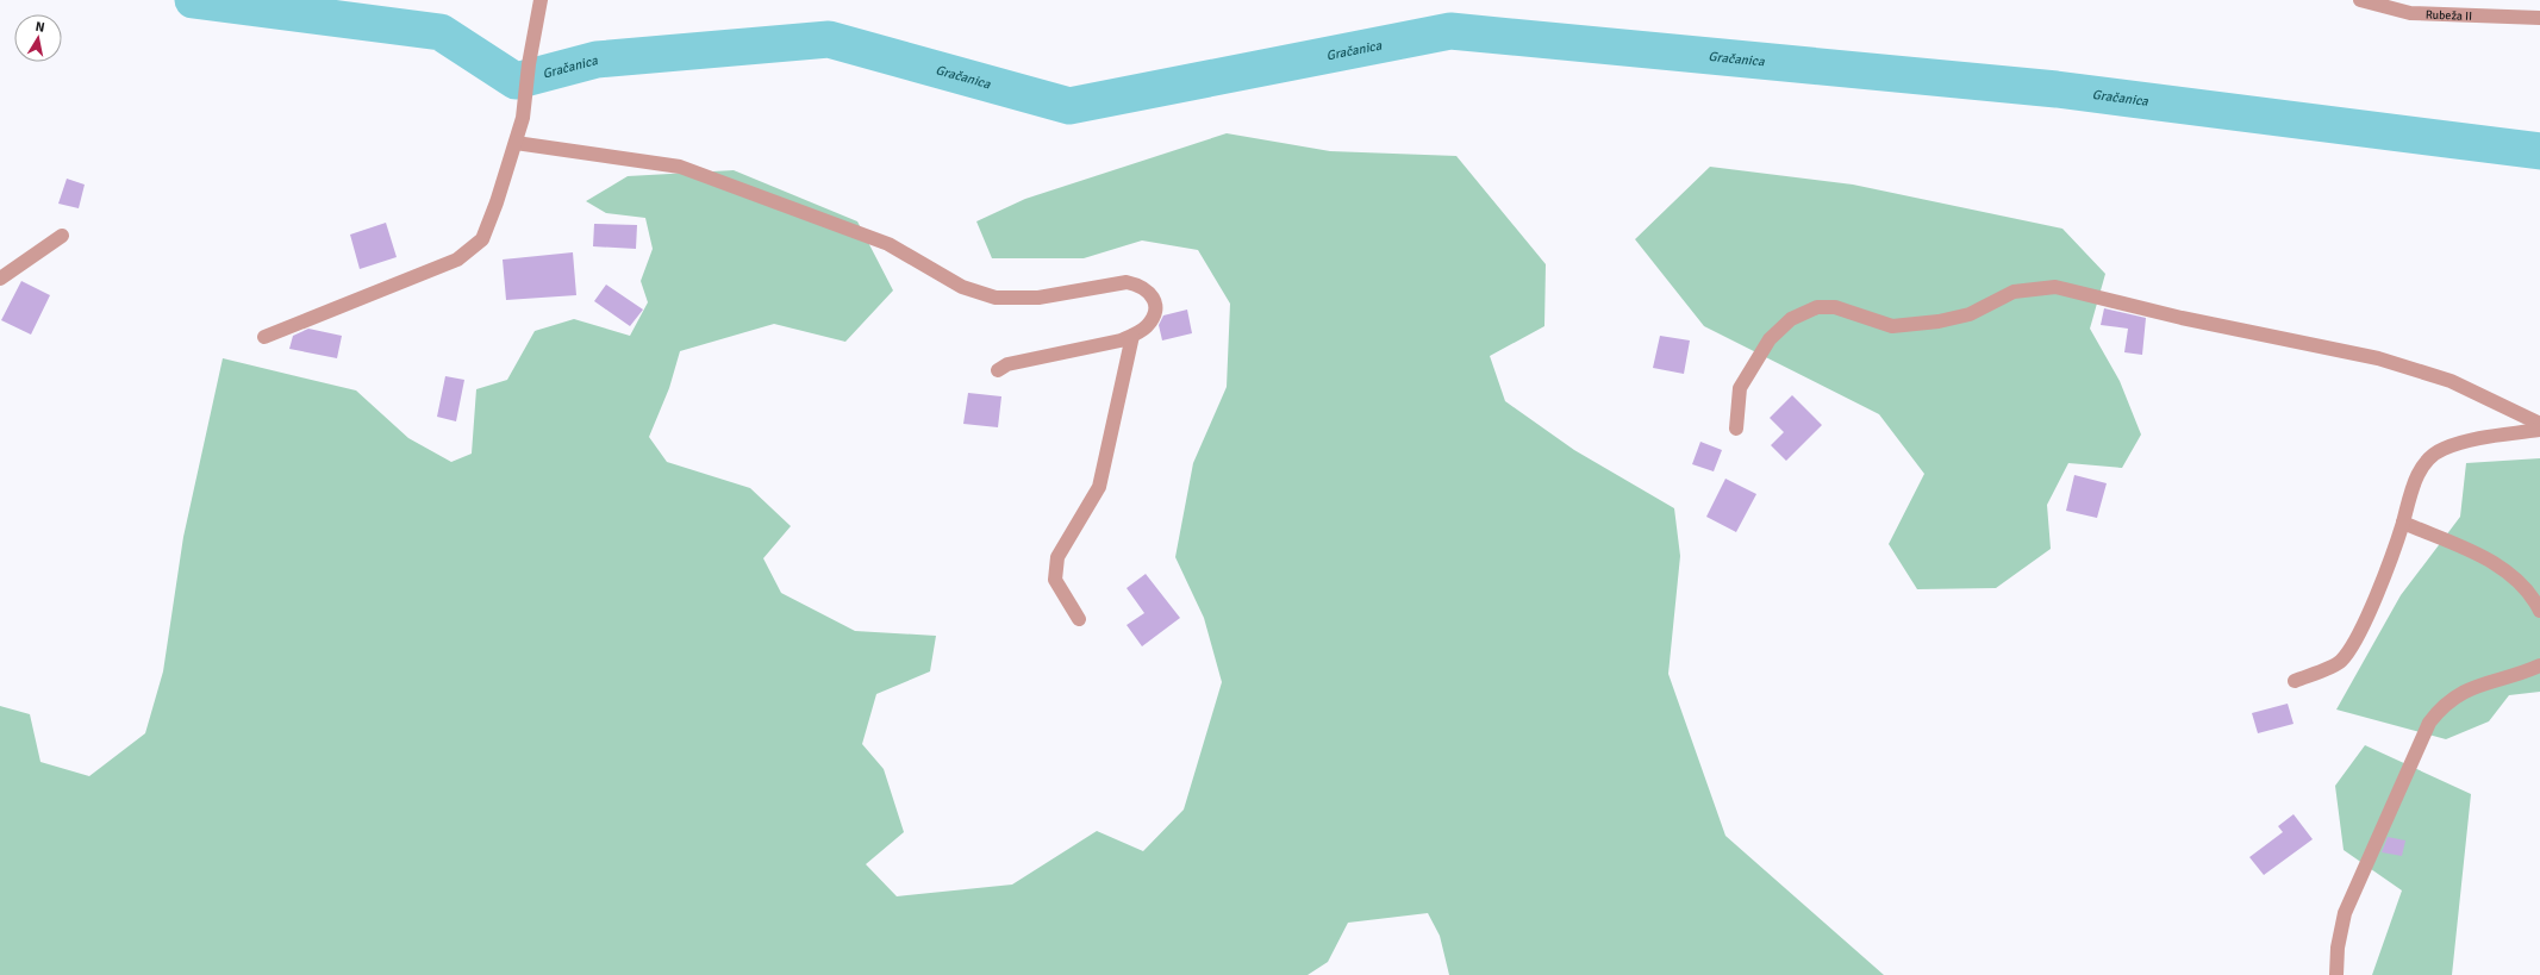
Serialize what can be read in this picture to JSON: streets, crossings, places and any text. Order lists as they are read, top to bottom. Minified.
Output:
{"streets":{"street":["Rubeža II"]},"water":["Gračanica"],"north":"top"}
